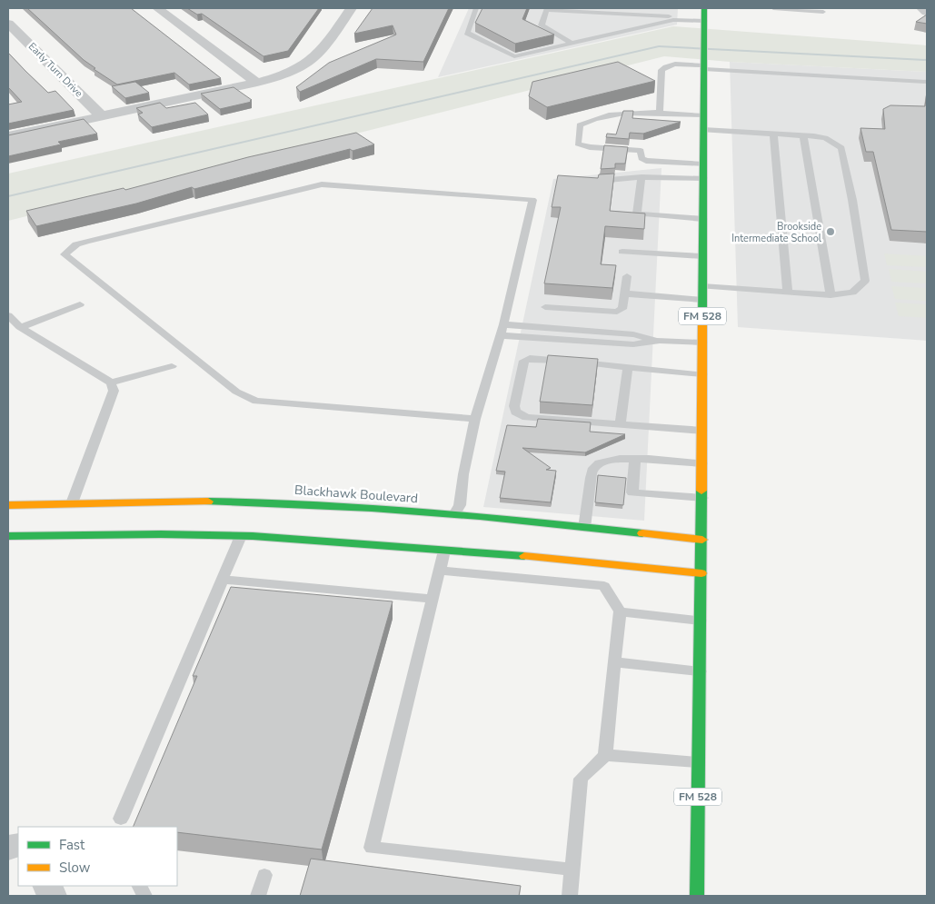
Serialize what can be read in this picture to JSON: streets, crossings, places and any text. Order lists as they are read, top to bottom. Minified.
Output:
{"streets":{"main road":["FM 528","Blackhawk Boulevard"],"street":["Early Turn Drive"]},"crossings":[["FM 528","Blackhawk Boulevard"]],"places":["Brookside Intermediate School"],"legend":["Fast","Slow"]}
